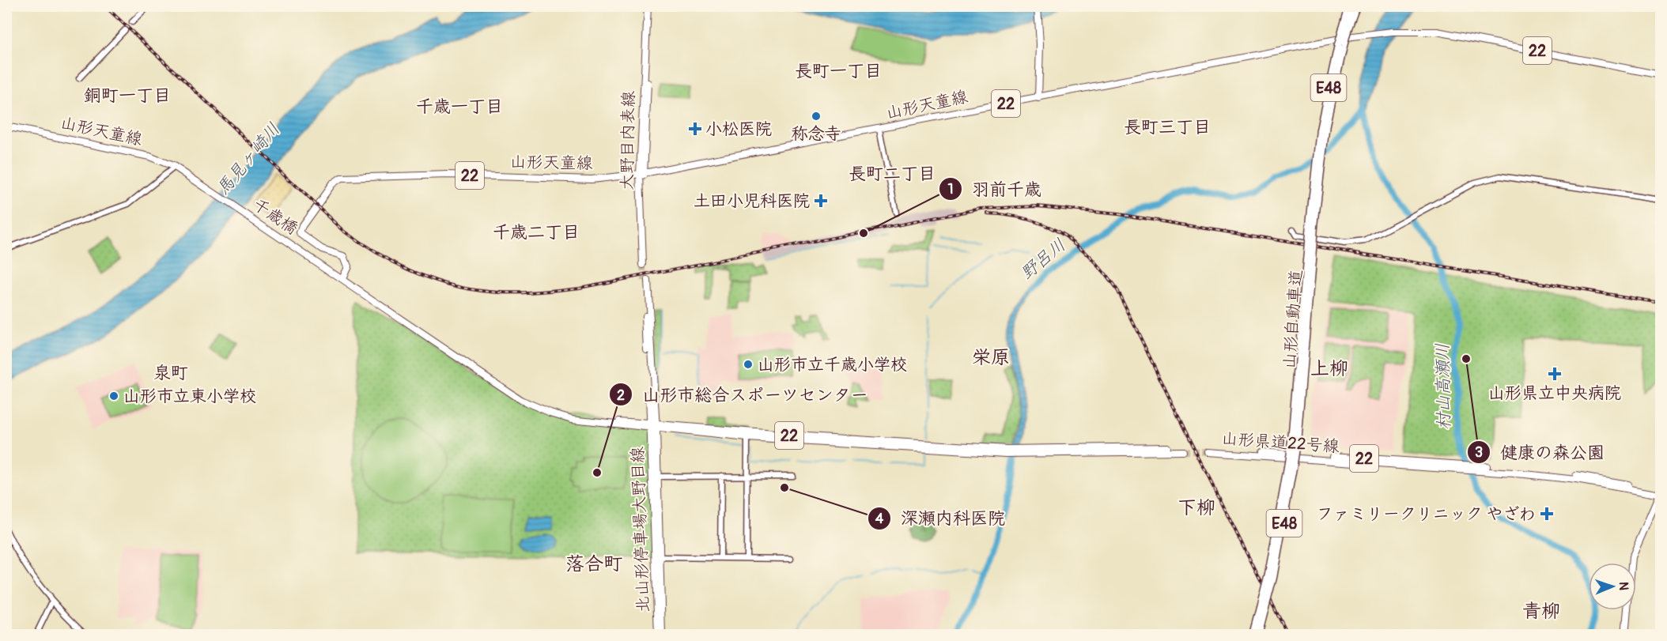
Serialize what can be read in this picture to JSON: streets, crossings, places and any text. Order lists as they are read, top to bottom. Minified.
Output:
{"streets":{"highway":["E48","山形自動車道"],"main road":["22","山形天童線","大野目内表線","千歳橋","山形県道22号線","北山形停車場大野目線"]},"crossings":[["22","山形天童線"],["22","千歳橋"],["22","北山形停車場大野目線"],["山形天童線","大野目内表線"],["山形天童線","千歳橋"]],"districts":["長町一丁目","銅町一丁目","千歳一丁目","長町三丁目","長町二丁目","千歳二丁目","栄原","上柳","泉町","下柳","落合町","青柳"],"water":["馬見ヶ崎川","野呂川","村山高瀬川"],"places":{"other":["称念寺","羽前千歳","健康の森公園","山形市立千歳小学校","山形市立東小学校","山形市総合スポーツセンター","深瀬内科医院"],"health":["小松医院","土田小児科医院","山形県立中央病院","ファミリークリニック やざわ"]},"north":"right"}
